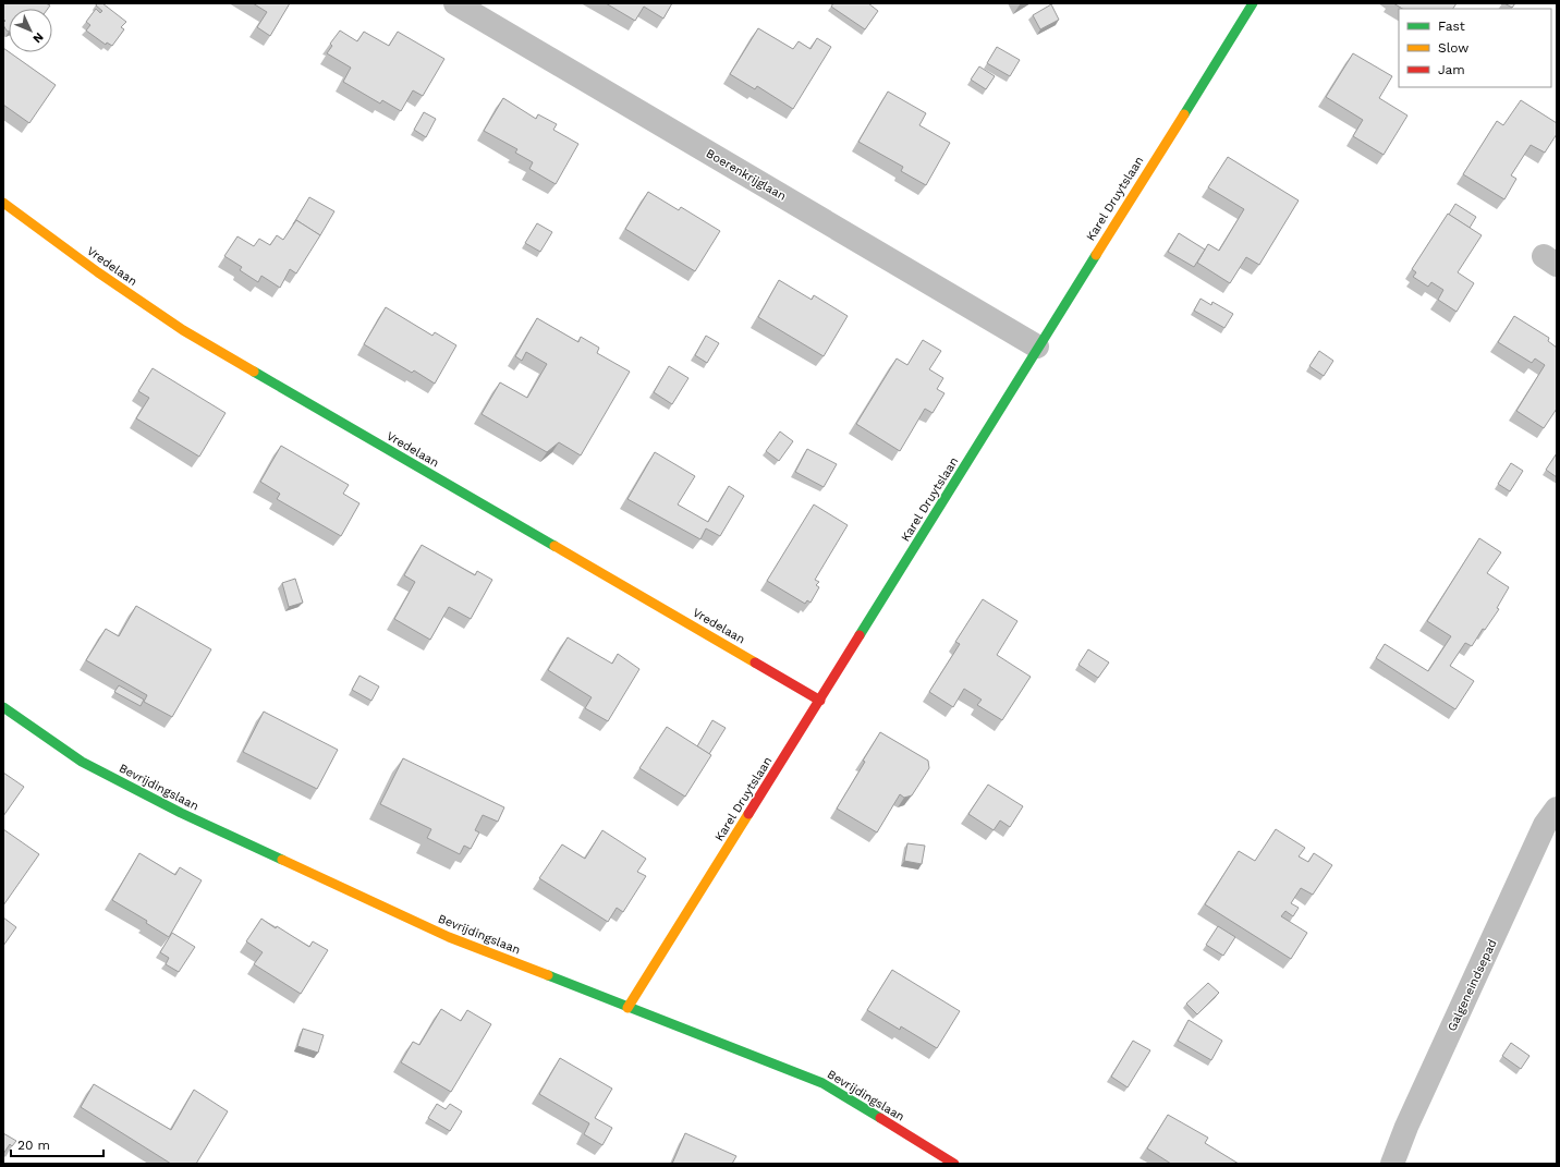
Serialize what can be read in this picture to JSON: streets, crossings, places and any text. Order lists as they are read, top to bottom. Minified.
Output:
{"streets":{"street":["Boerenkrijglaan","Karel Druytslaan","Vredelaan","Bevrijdingslaan","Galgeneindsepad"]},"crossings":[["Boerenkrijglaan","Karel Druytslaan"],["Karel Druytslaan","Vredelaan"],["Karel Druytslaan","Bevrijdingslaan"]],"legend":["Fast","Slow","Jam"],"scale_bar":"20 m","north":"bottom right"}
